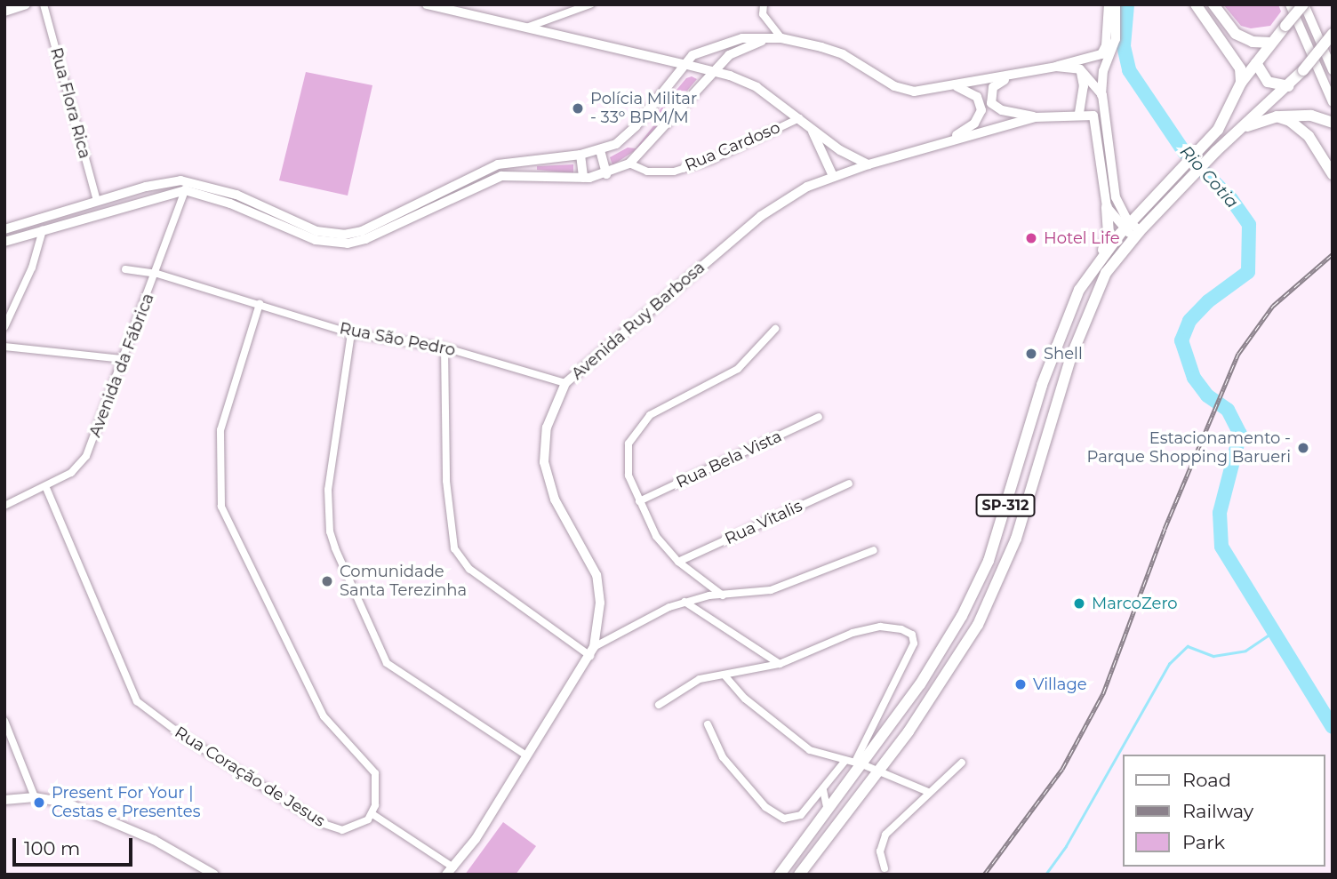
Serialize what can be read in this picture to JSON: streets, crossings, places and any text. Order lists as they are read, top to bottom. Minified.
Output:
{"streets":{"main road":["Avenida Ruy Barbosa","SP-312"],"street":["Rua Flora Rica","Rua Cardoso","Rua São Pedro","Avenida da Fábrica","Rua Bela Vista","Rua Vitalis","Rua Coração de Jesus"]},"crossings":[["Avenida Ruy Barbosa","Rua São Pedro"],["Rua São Pedro","Avenida da Fábrica"],["Avenida da Fábrica","Rua Coração de Jesus"]],"water":["Rio Cotia"],"places":["Polícia Militar - 33º BPM/M","Hotel Life","Shell","Estacionamento - Parque Shopping Barueri","Comunidade Santa Terezinha","MarcoZero","Village","Present For Your | Cestas e Presentes"],"legend":["Road","Railway","Park"],"scale_bar":"100 m"}
